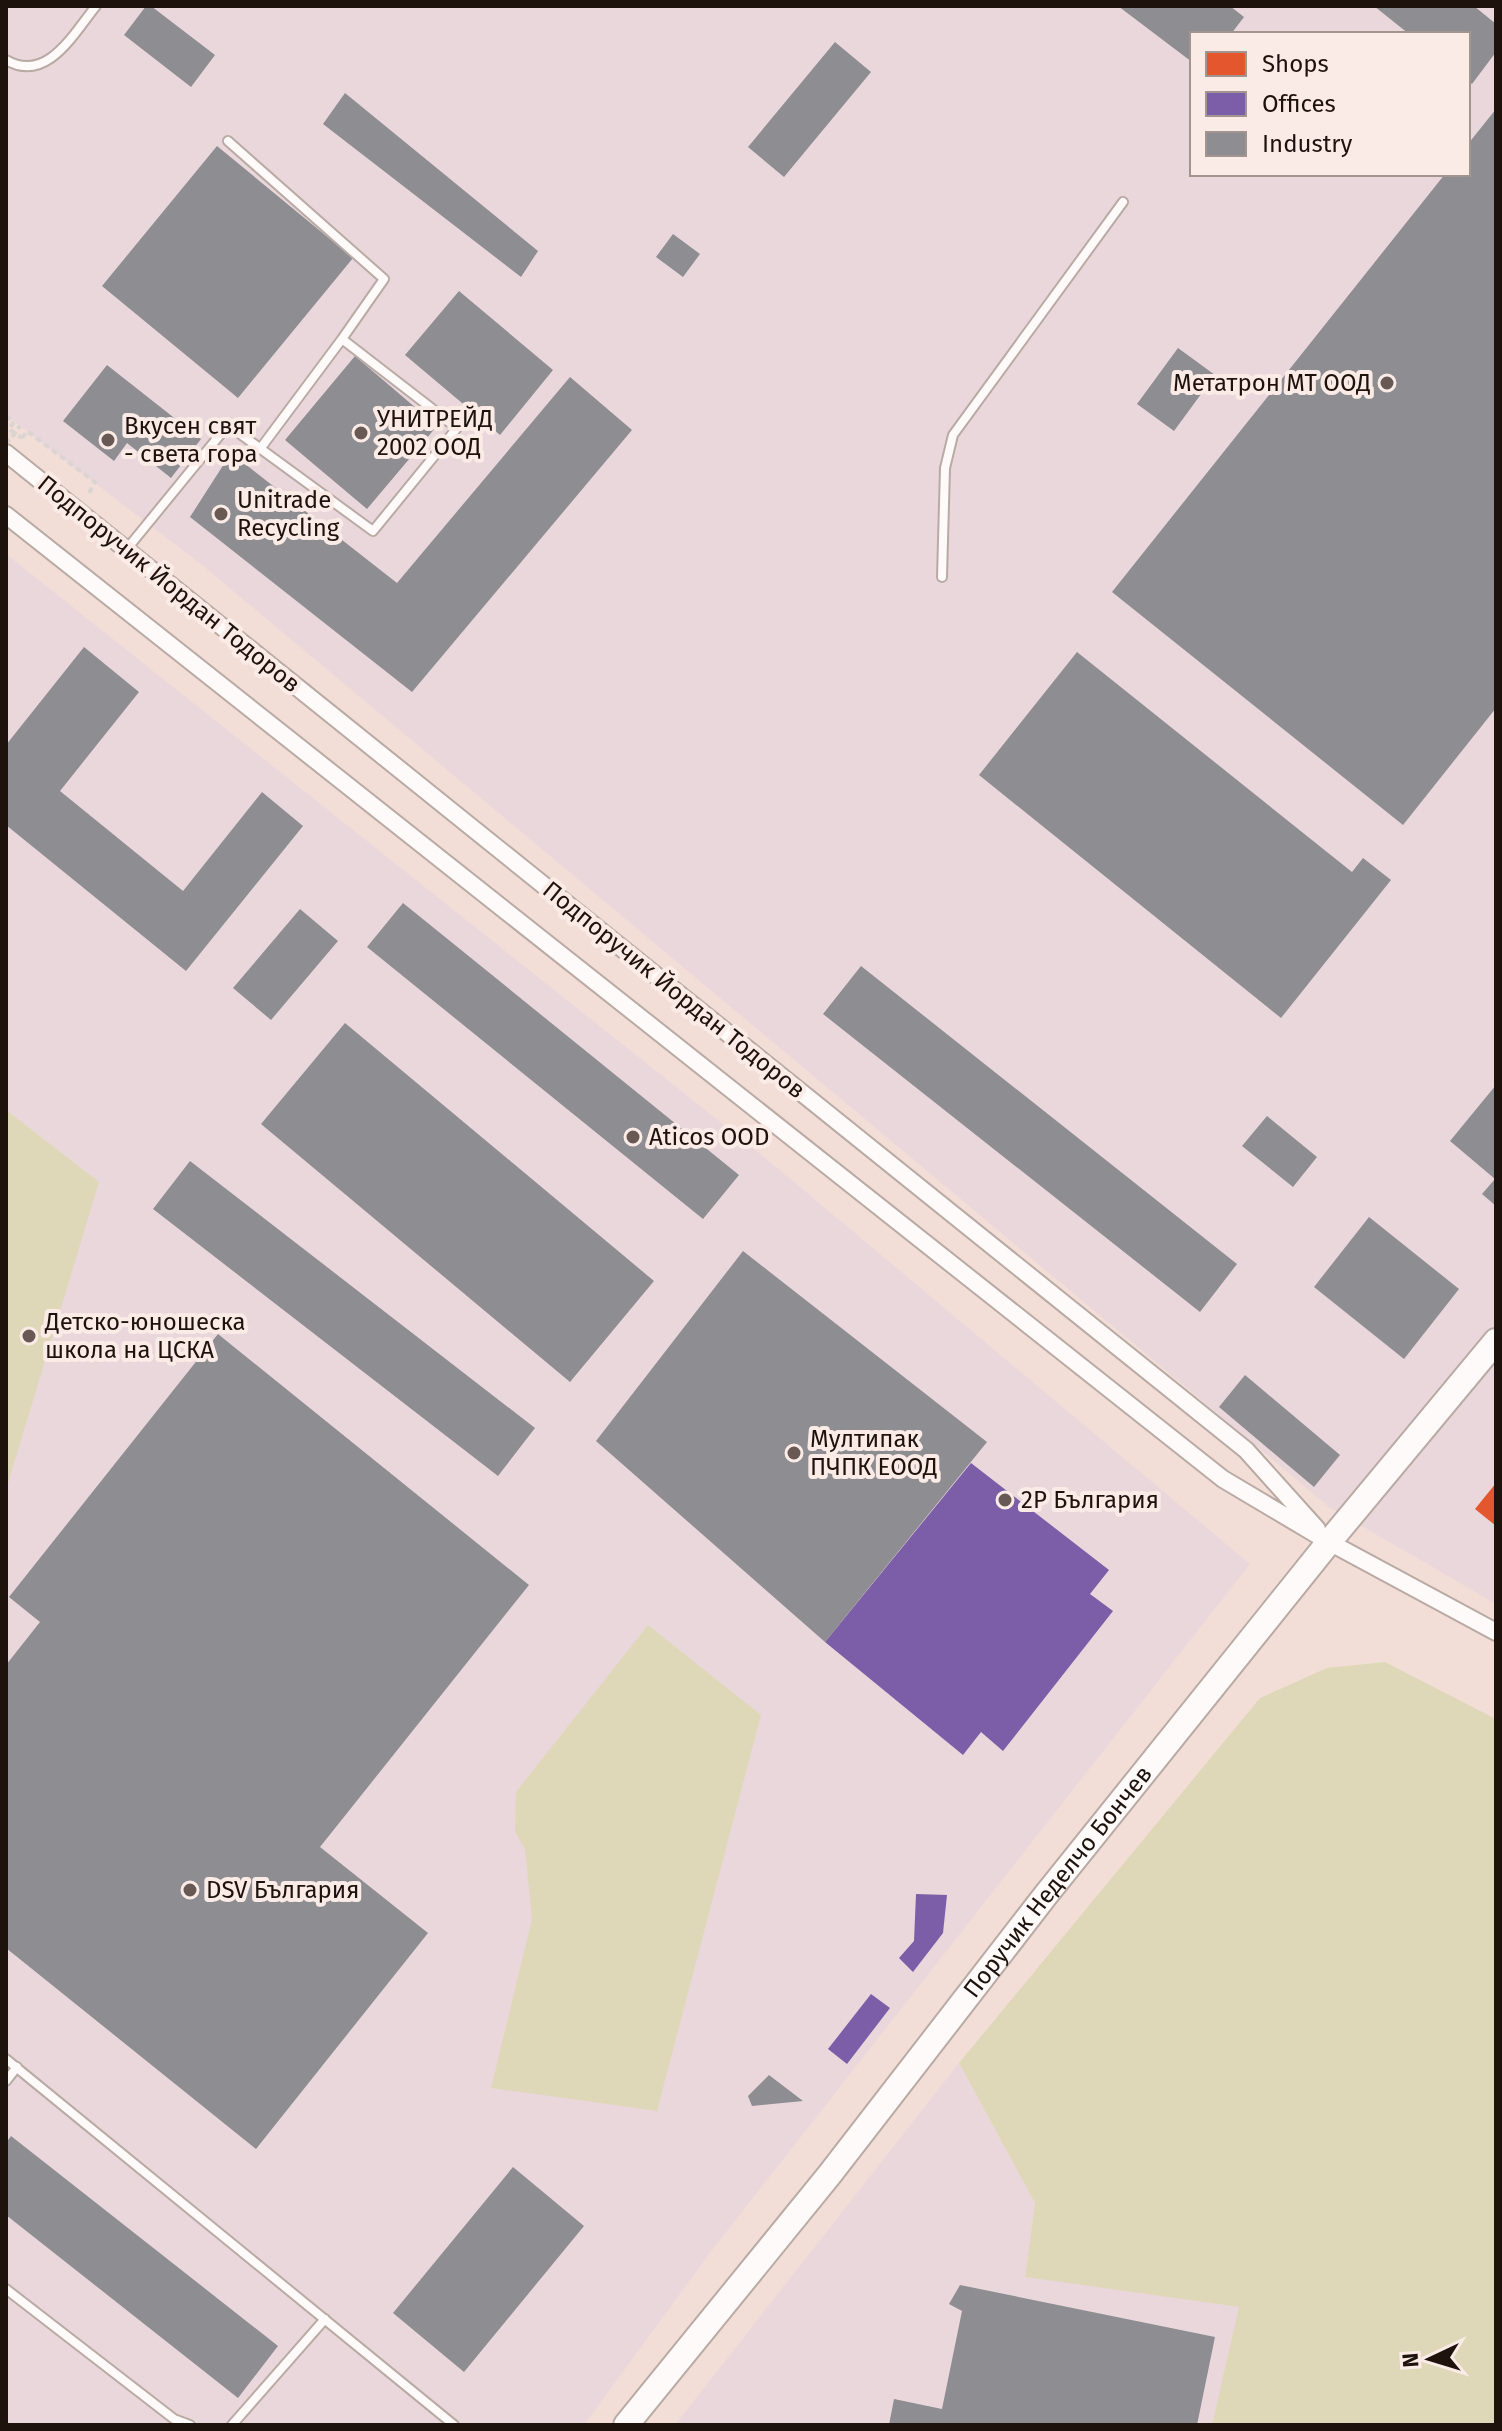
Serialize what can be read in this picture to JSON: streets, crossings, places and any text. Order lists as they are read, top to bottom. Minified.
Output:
{"streets":{"street":["Подпоручик Йордан Тодоров","Поручик Неделчо Бончев"]},"crossings":[["Подпоручик Йордан Тодоров","Поручик Неделчо Бончев"]],"places":["Метатрон МТ ООД","УНИТРЕЙД 2002 ООД","Вкусен свят - света гора","Unitrade Recycling","Aticos OOD","Детско-юношеска школа на ЦСКА","Мултипак ПЧПК ЕООД","2Р България","DSV България"],"legend":["Shops","Offices","Industry"],"north":"left"}
